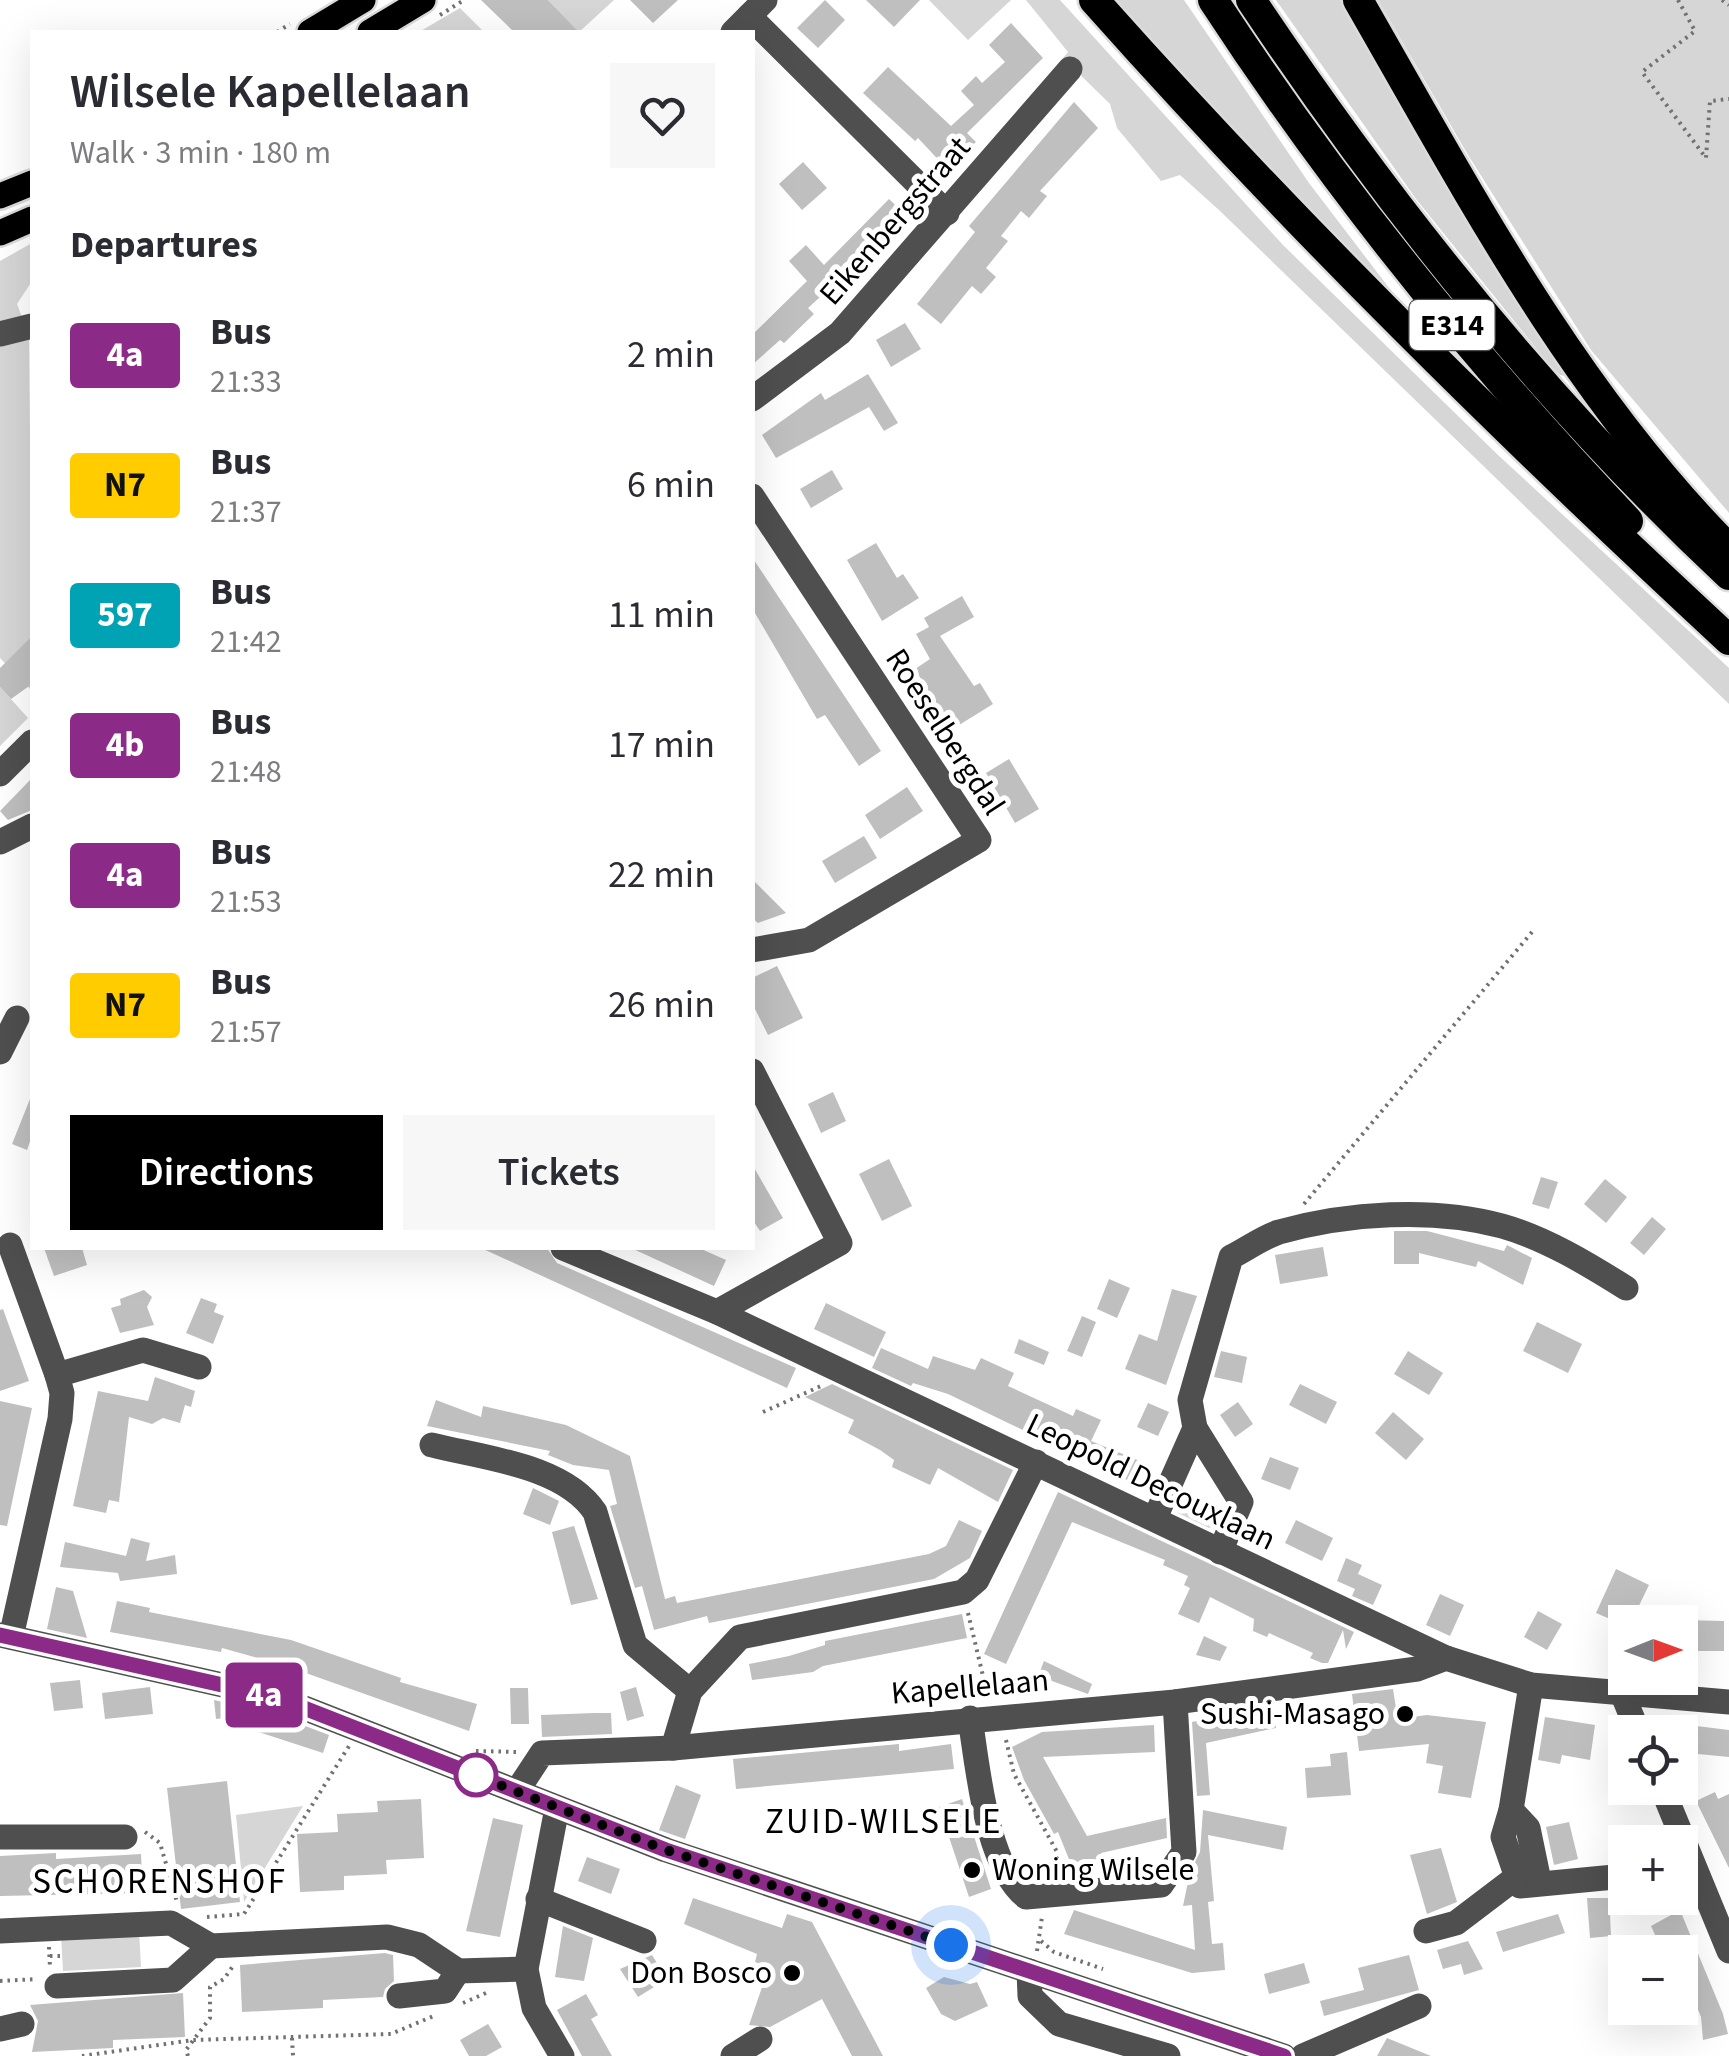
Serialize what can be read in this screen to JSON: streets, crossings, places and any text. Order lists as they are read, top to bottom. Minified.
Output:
{"streets":{"highway":["E314"],"street":["Eikenbergstraat","Roeselbergdal","Leopold Decouxlaan","Kapellelaan"]},"crossings":[["Leopold Decouxlaan","Kapellelaan"]],"districts":["ZUID-WILSELE","SCHORENSHOF"],"places":["Sushi-Masago","Woning Wilsele","Don Bosco"],"lines":["bus line 4a"],"north":"right","page":{"on_map":"4a","heading":[["Wilsele Kapellelaan","Walk · 3 min · 180 m"],"Departures"],"list":[{"mark":"4a","name":"Bus","note":"21:33","value":"2 min"},{"mark":"N7","name":"Bus","note":"21:37","value":"6 min"},{"mark":"597","name":"Bus","note":"21:42","value":"11 min"},{"mark":"4b","name":"Bus","note":"21:48","value":"17 min"},{"mark":"4a","name":"Bus","note":"21:53","value":"22 min"},{"mark":"N7","name":"Bus","note":"21:57","value":"26 min"}],"buttons":["Directions","Tickets"],"map_buttons":["+","−"]}}
